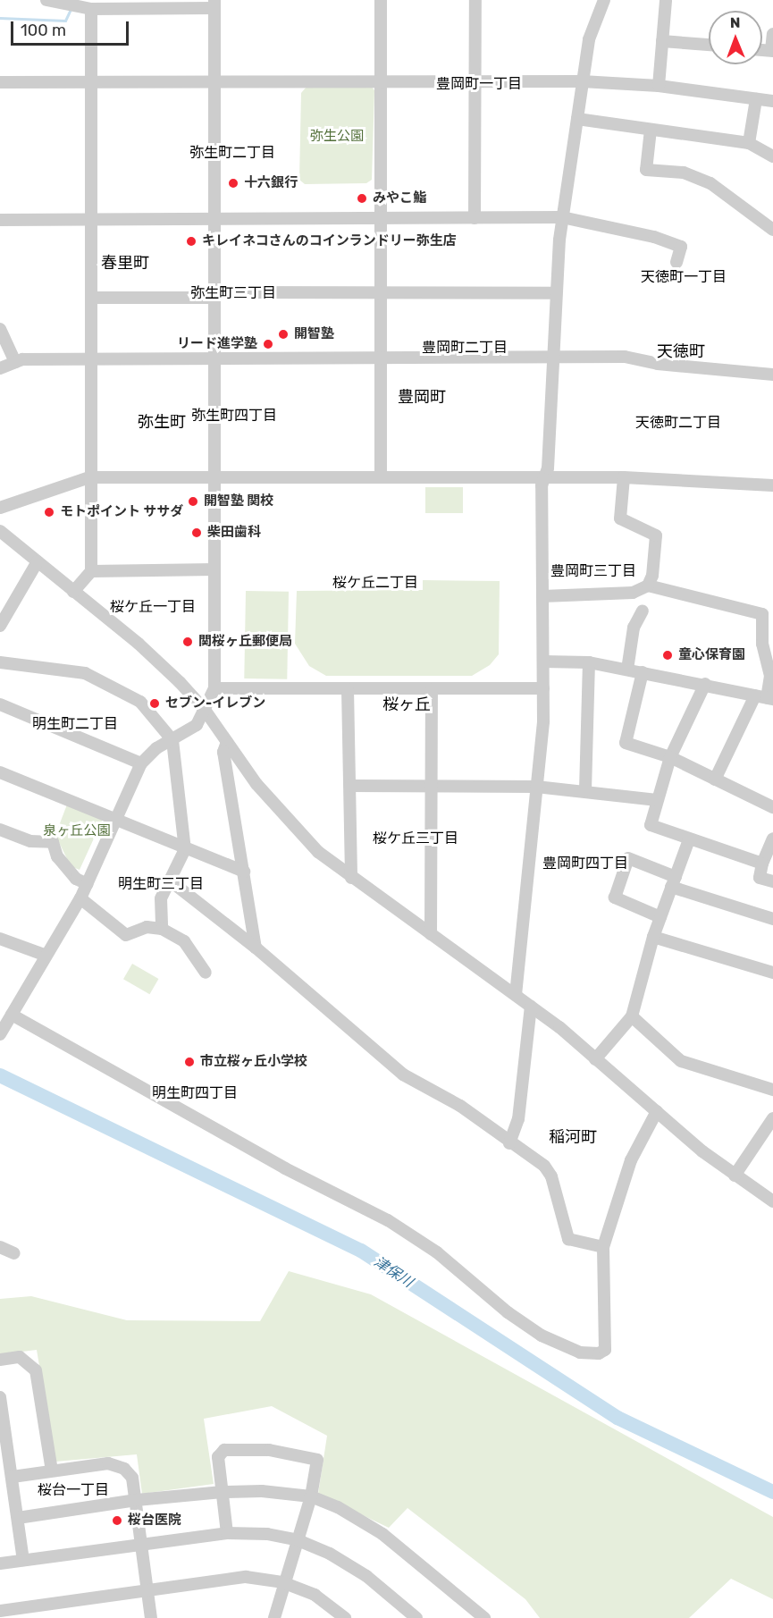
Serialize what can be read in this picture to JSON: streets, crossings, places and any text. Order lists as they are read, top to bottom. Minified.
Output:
{"districts":["豊岡町一丁目","弥生町二丁目","春里町","天徳町一丁目","弥生町三丁目","豊岡町二丁目","天徳町","豊岡町","弥生町四丁目","弥生町","天徳町二丁目","豊岡町三丁目","桜ケ丘二丁目","桜ケ丘一丁目","桜ヶ丘","明生町二丁目","桜ケ丘三丁目","豊岡町四丁目","明生町三丁目","明生町四丁目","稲河町","桜台一丁目"],"water":["津保川"],"parks":["弥生公園","泉ヶ丘公園"],"places":["十六銀行","みやこ鮨","キレイネコさんのコインランドリー弥生店","開智塾","リード進学塾","開智塾 関校","モトポイント ササダ","柴田歯科","関桜ヶ丘郵便局","童心保育園","セブン-イレブン","市立桜ヶ丘小学校","桜台医院"],"scale_bar":"100 m","north":"top"}
